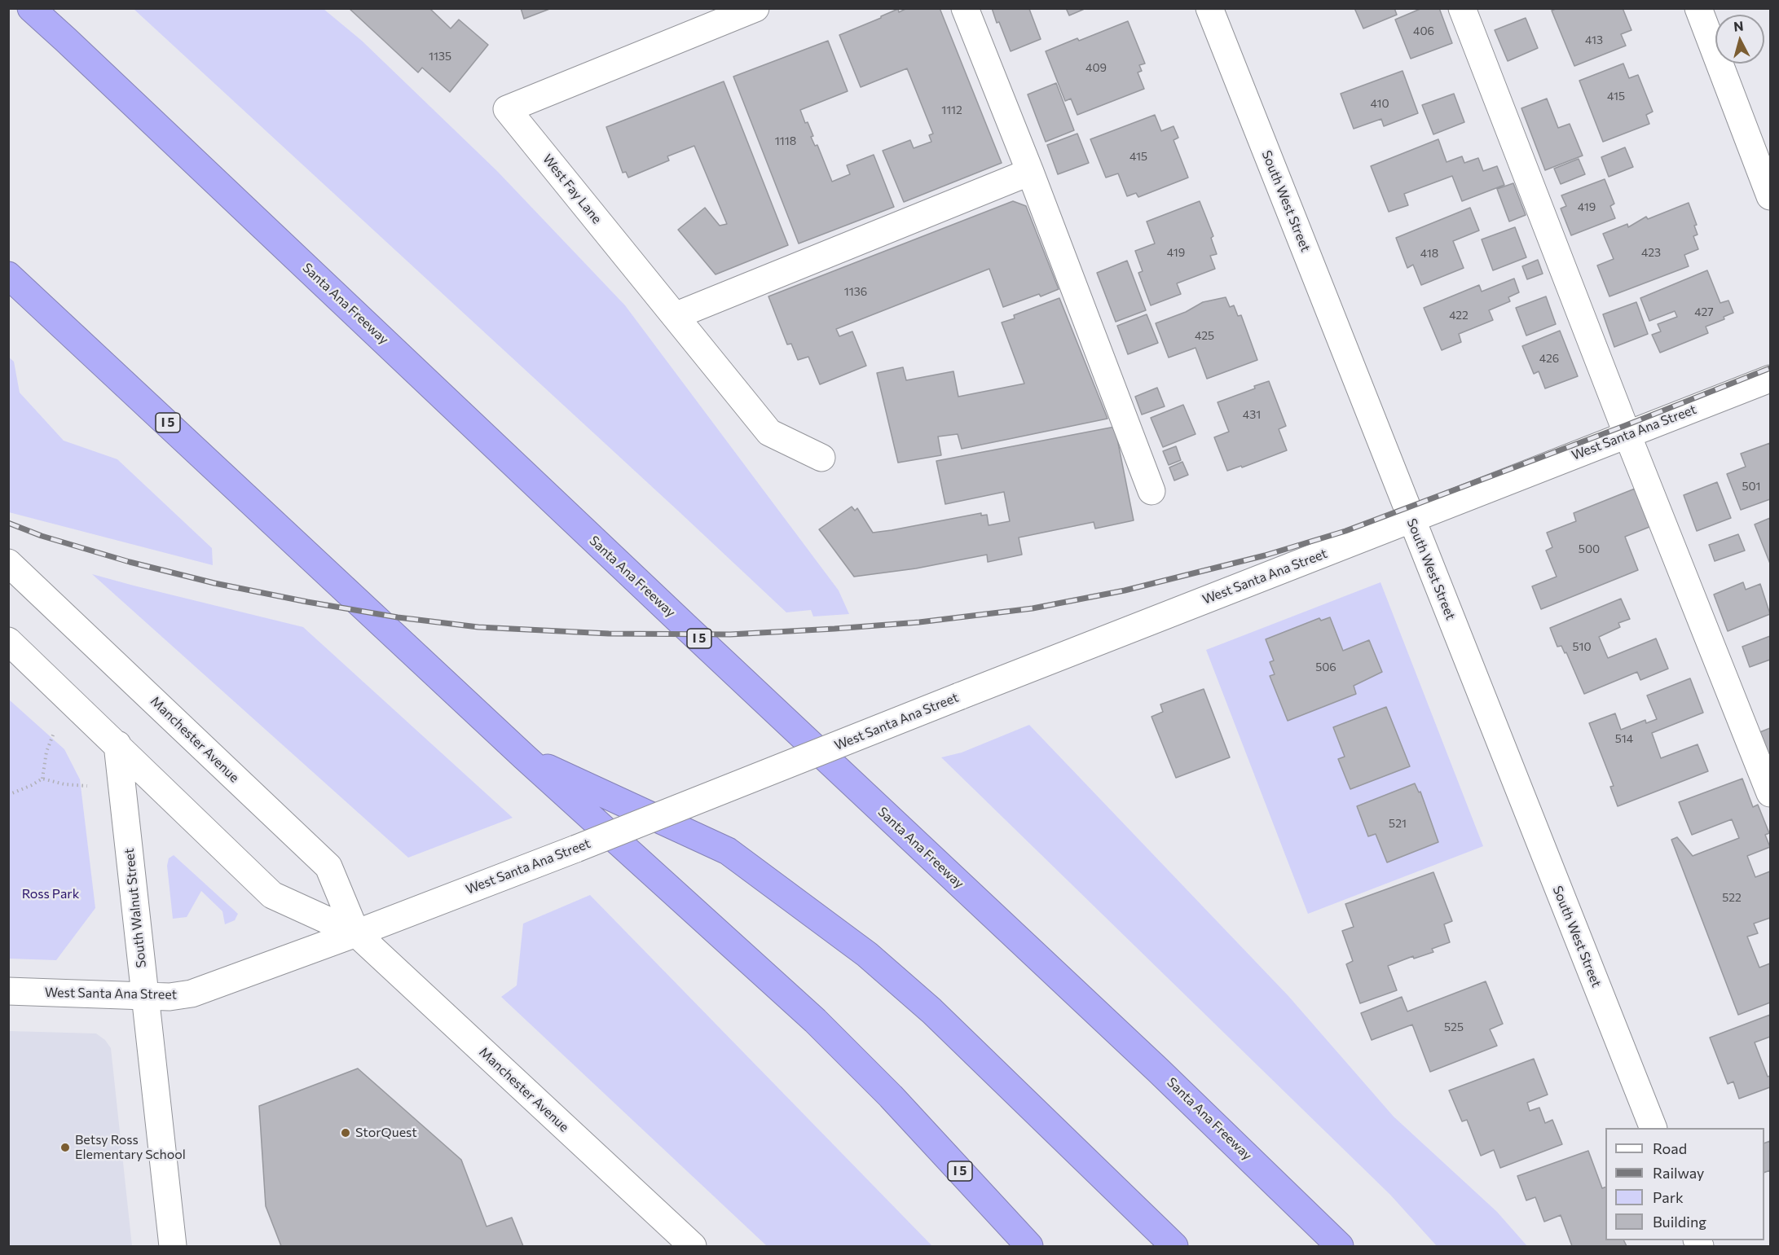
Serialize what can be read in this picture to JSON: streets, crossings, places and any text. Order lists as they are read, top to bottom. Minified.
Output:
{"streets":{"highway":["Santa Ana Freeway","I 5"],"street":["West Fay Lane","South West Street","West Santa Ana Street","Manchester Avenue","South Walnut Street"]},"crossings":[["South West Street","West Santa Ana Street"],["West Santa Ana Street","Manchester Avenue"],["West Santa Ana Street","South Walnut Street"],["Manchester Avenue","South Walnut Street"]],"parks":["Ross Park"],"places":["StorQuest","Betsy Ross Elementary School"],"house_numbers":["406","413","1135","409","415","410","1112","1118","415","419","419","423","418","1136","427","422","425","426","431","501","500","510","506","514","521","522","525"],"legend":["Road","Railway","Park","Building"],"north":"top"}
